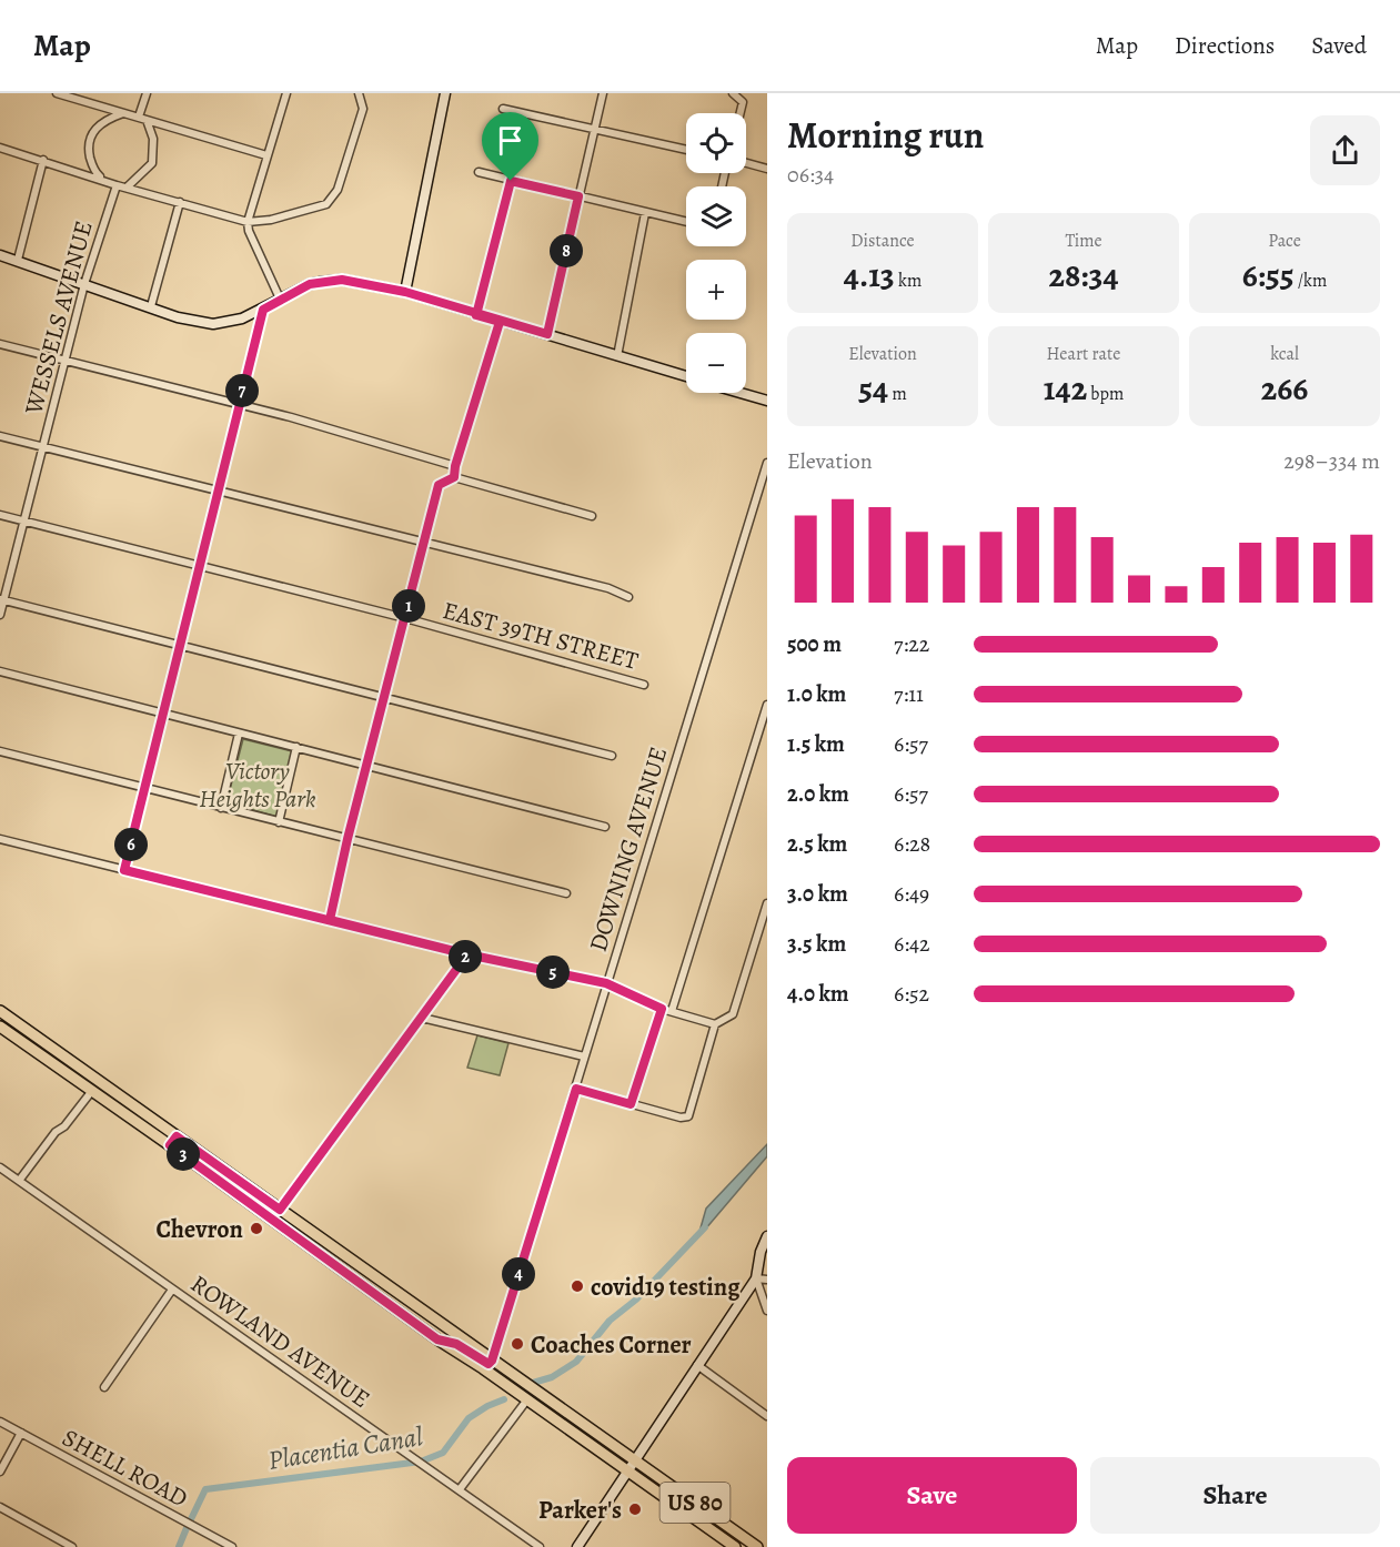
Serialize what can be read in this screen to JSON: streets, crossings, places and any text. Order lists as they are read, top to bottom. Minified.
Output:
{"streets":{"main road":["US 80"],"street":["WESSELS AVENUE","EAST 39TH STREET","DOWNING AVENUE","ROWLAND AVENUE","SHELL ROAD"]},"crossings":[["WESSELS AVENUE","EAST 39TH STREET"],["DOWNING AVENUE","US 80"]],"water":["Placentia Canal"],"parks":["Victory Heights Park"],"places":["Chevron","covid19 testing","Coaches Corner","Parker's"],"page":{"header":"Map","nav":["Map","Directions","Saved"],"heading":["Morning run","06:34"],"map_buttons":["+","−"],"stats":[["Distance","4.13 km"],["Time","28:34"],["Pace","6:55 /km"],["Elevation","54 m"],["Heart rate","142 bpm"],["kcal","266"]],"pins":["8","7","1","6","2","5","3","4"],"chart":["Elevation","298–334 m"],"list":[{"name":"500 m","note":"7:22"},{"name":"1.0 km","note":"7:11"},{"name":"1.5 km","note":"6:57"},{"name":"2.0 km","note":"6:57"},{"name":"2.5 km","note":"6:28"},{"name":"3.0 km","note":"6:49"},{"name":"3.5 km","note":"6:42"},{"name":"4.0 km","note":"6:52"}],"buttons":["Save","Share"]}}
